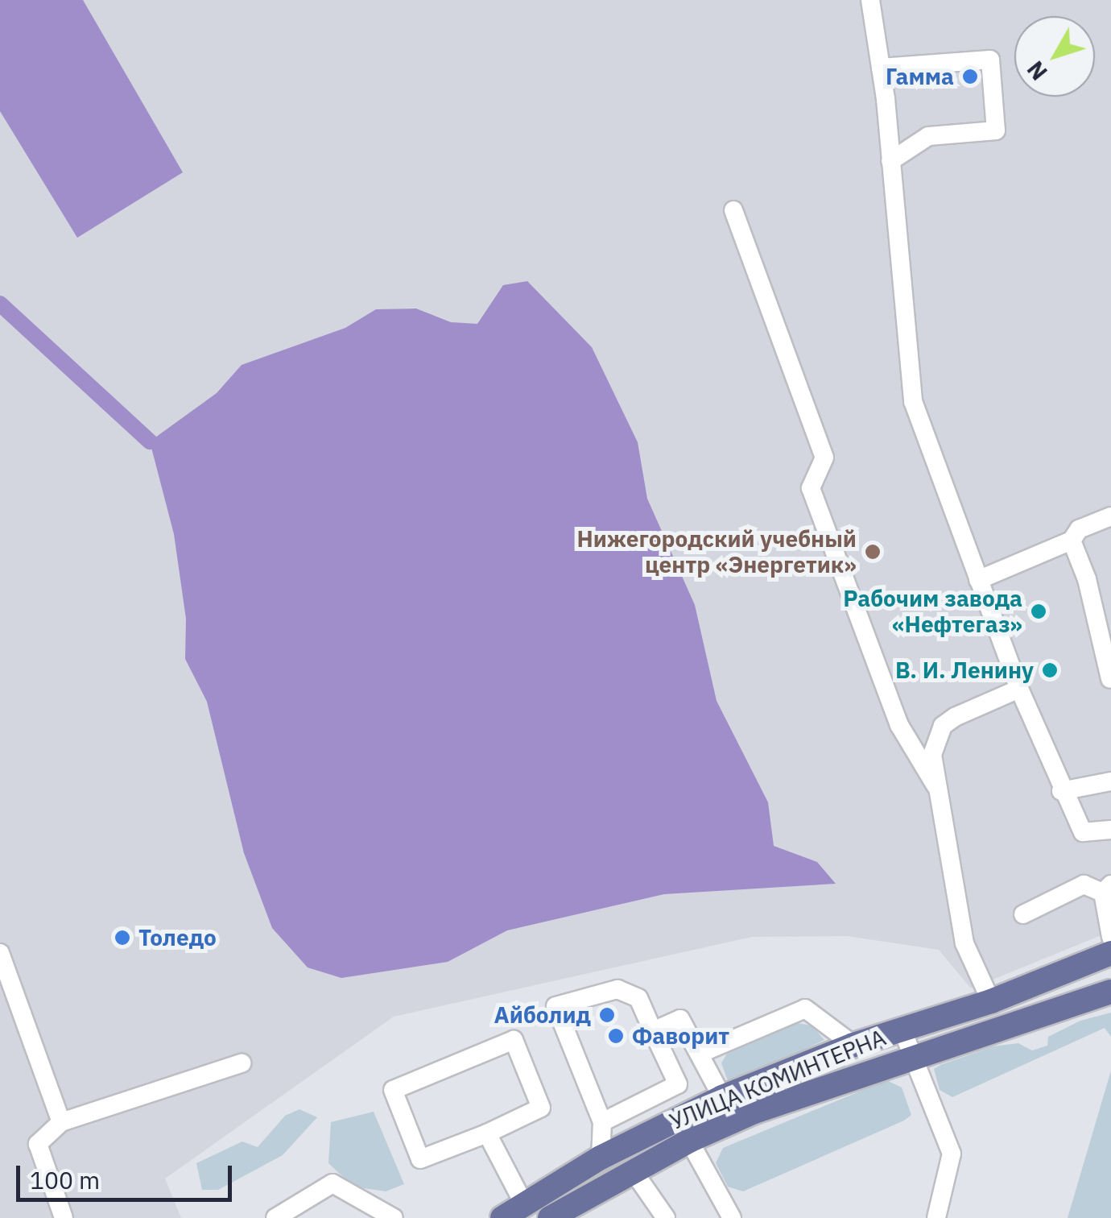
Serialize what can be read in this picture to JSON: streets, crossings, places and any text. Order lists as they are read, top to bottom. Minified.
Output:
{"streets":{"main road":["УЛИЦА КОМИНТЕРНА"]},"places":["Гамма","Нижегородский учебный центр «Энергетик»","Рабочим завода «Нефтегаз»","В. И. Ленину","Толедо","Айболид","Фаворит"],"scale_bar":"100 m","north":"bottom left"}
